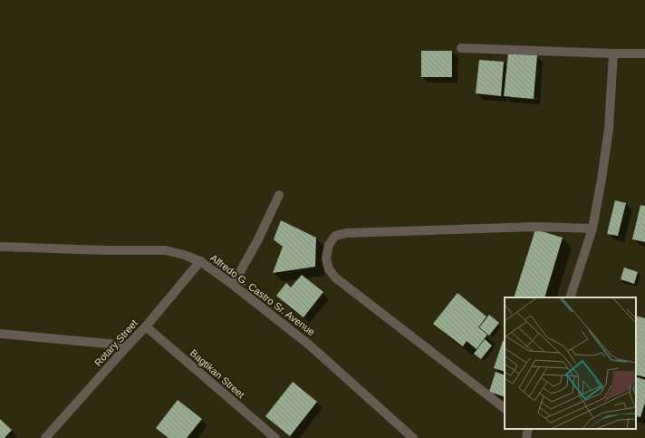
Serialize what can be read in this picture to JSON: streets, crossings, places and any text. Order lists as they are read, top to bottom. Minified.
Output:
{"streets":{"street":["Alfredo G. Castro Sr. Avenue","Rotary Street","Bagtikan Street"]},"crossings":[["Alfredo G. Castro Sr. Avenue","Rotary Street"],["Rotary Street","Bagtikan Street"]]}
